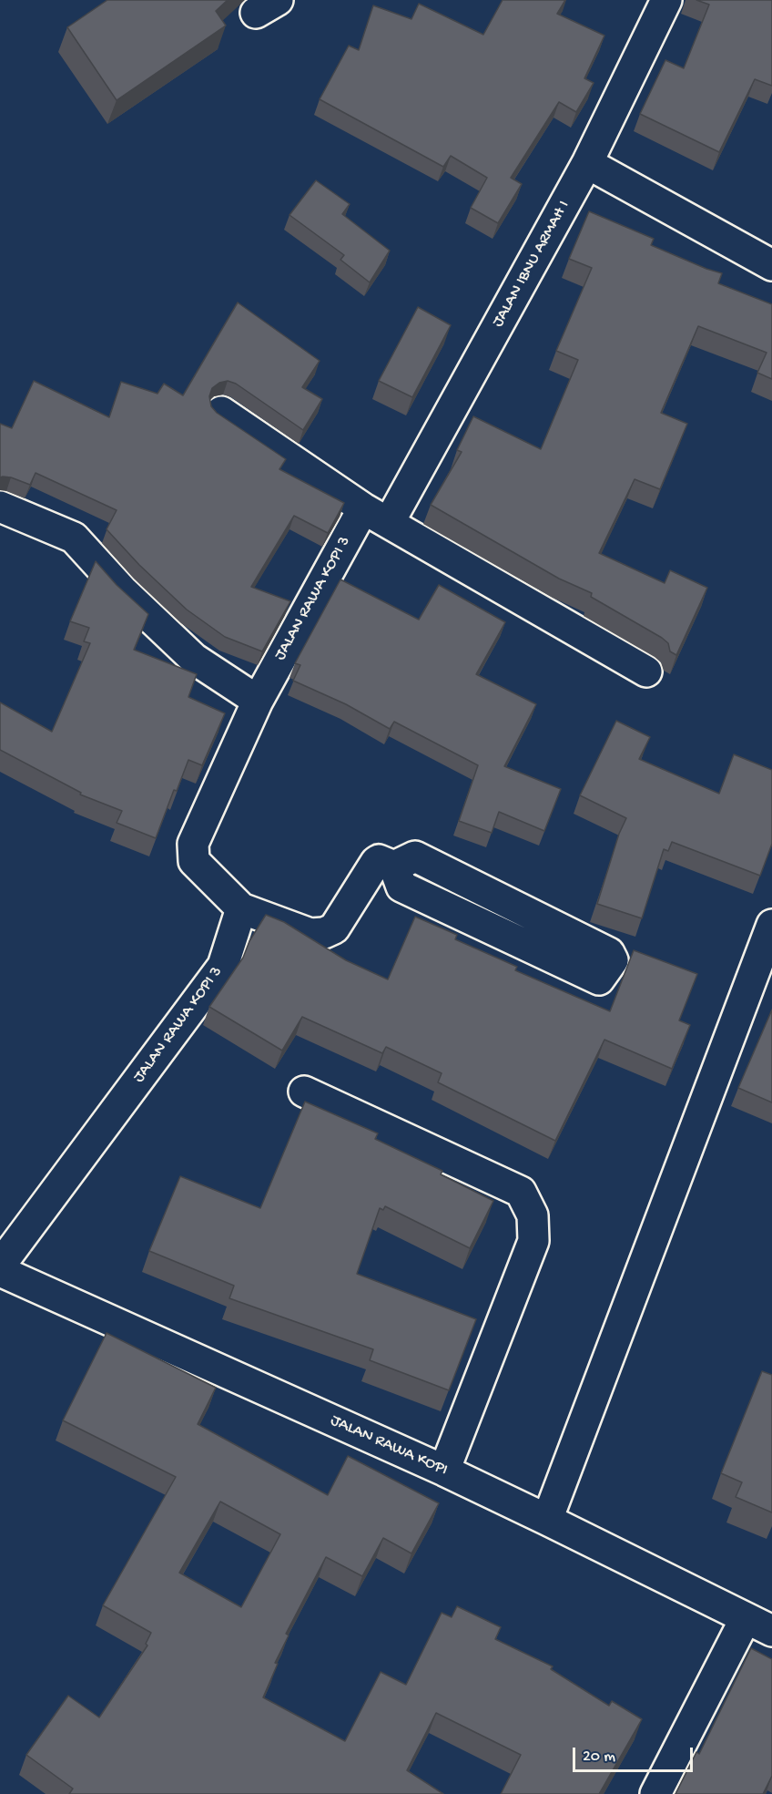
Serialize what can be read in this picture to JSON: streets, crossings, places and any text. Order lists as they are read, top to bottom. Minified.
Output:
{"streets":{"street":["JALAN IBNU ARMAH I","JALAN RAWA KOPI 3","JALAN RAWA KOPI"]},"crossings":[["JALAN IBNU ARMAH I","JALAN RAWA KOPI 3"]],"scale_bar":"20 m"}
